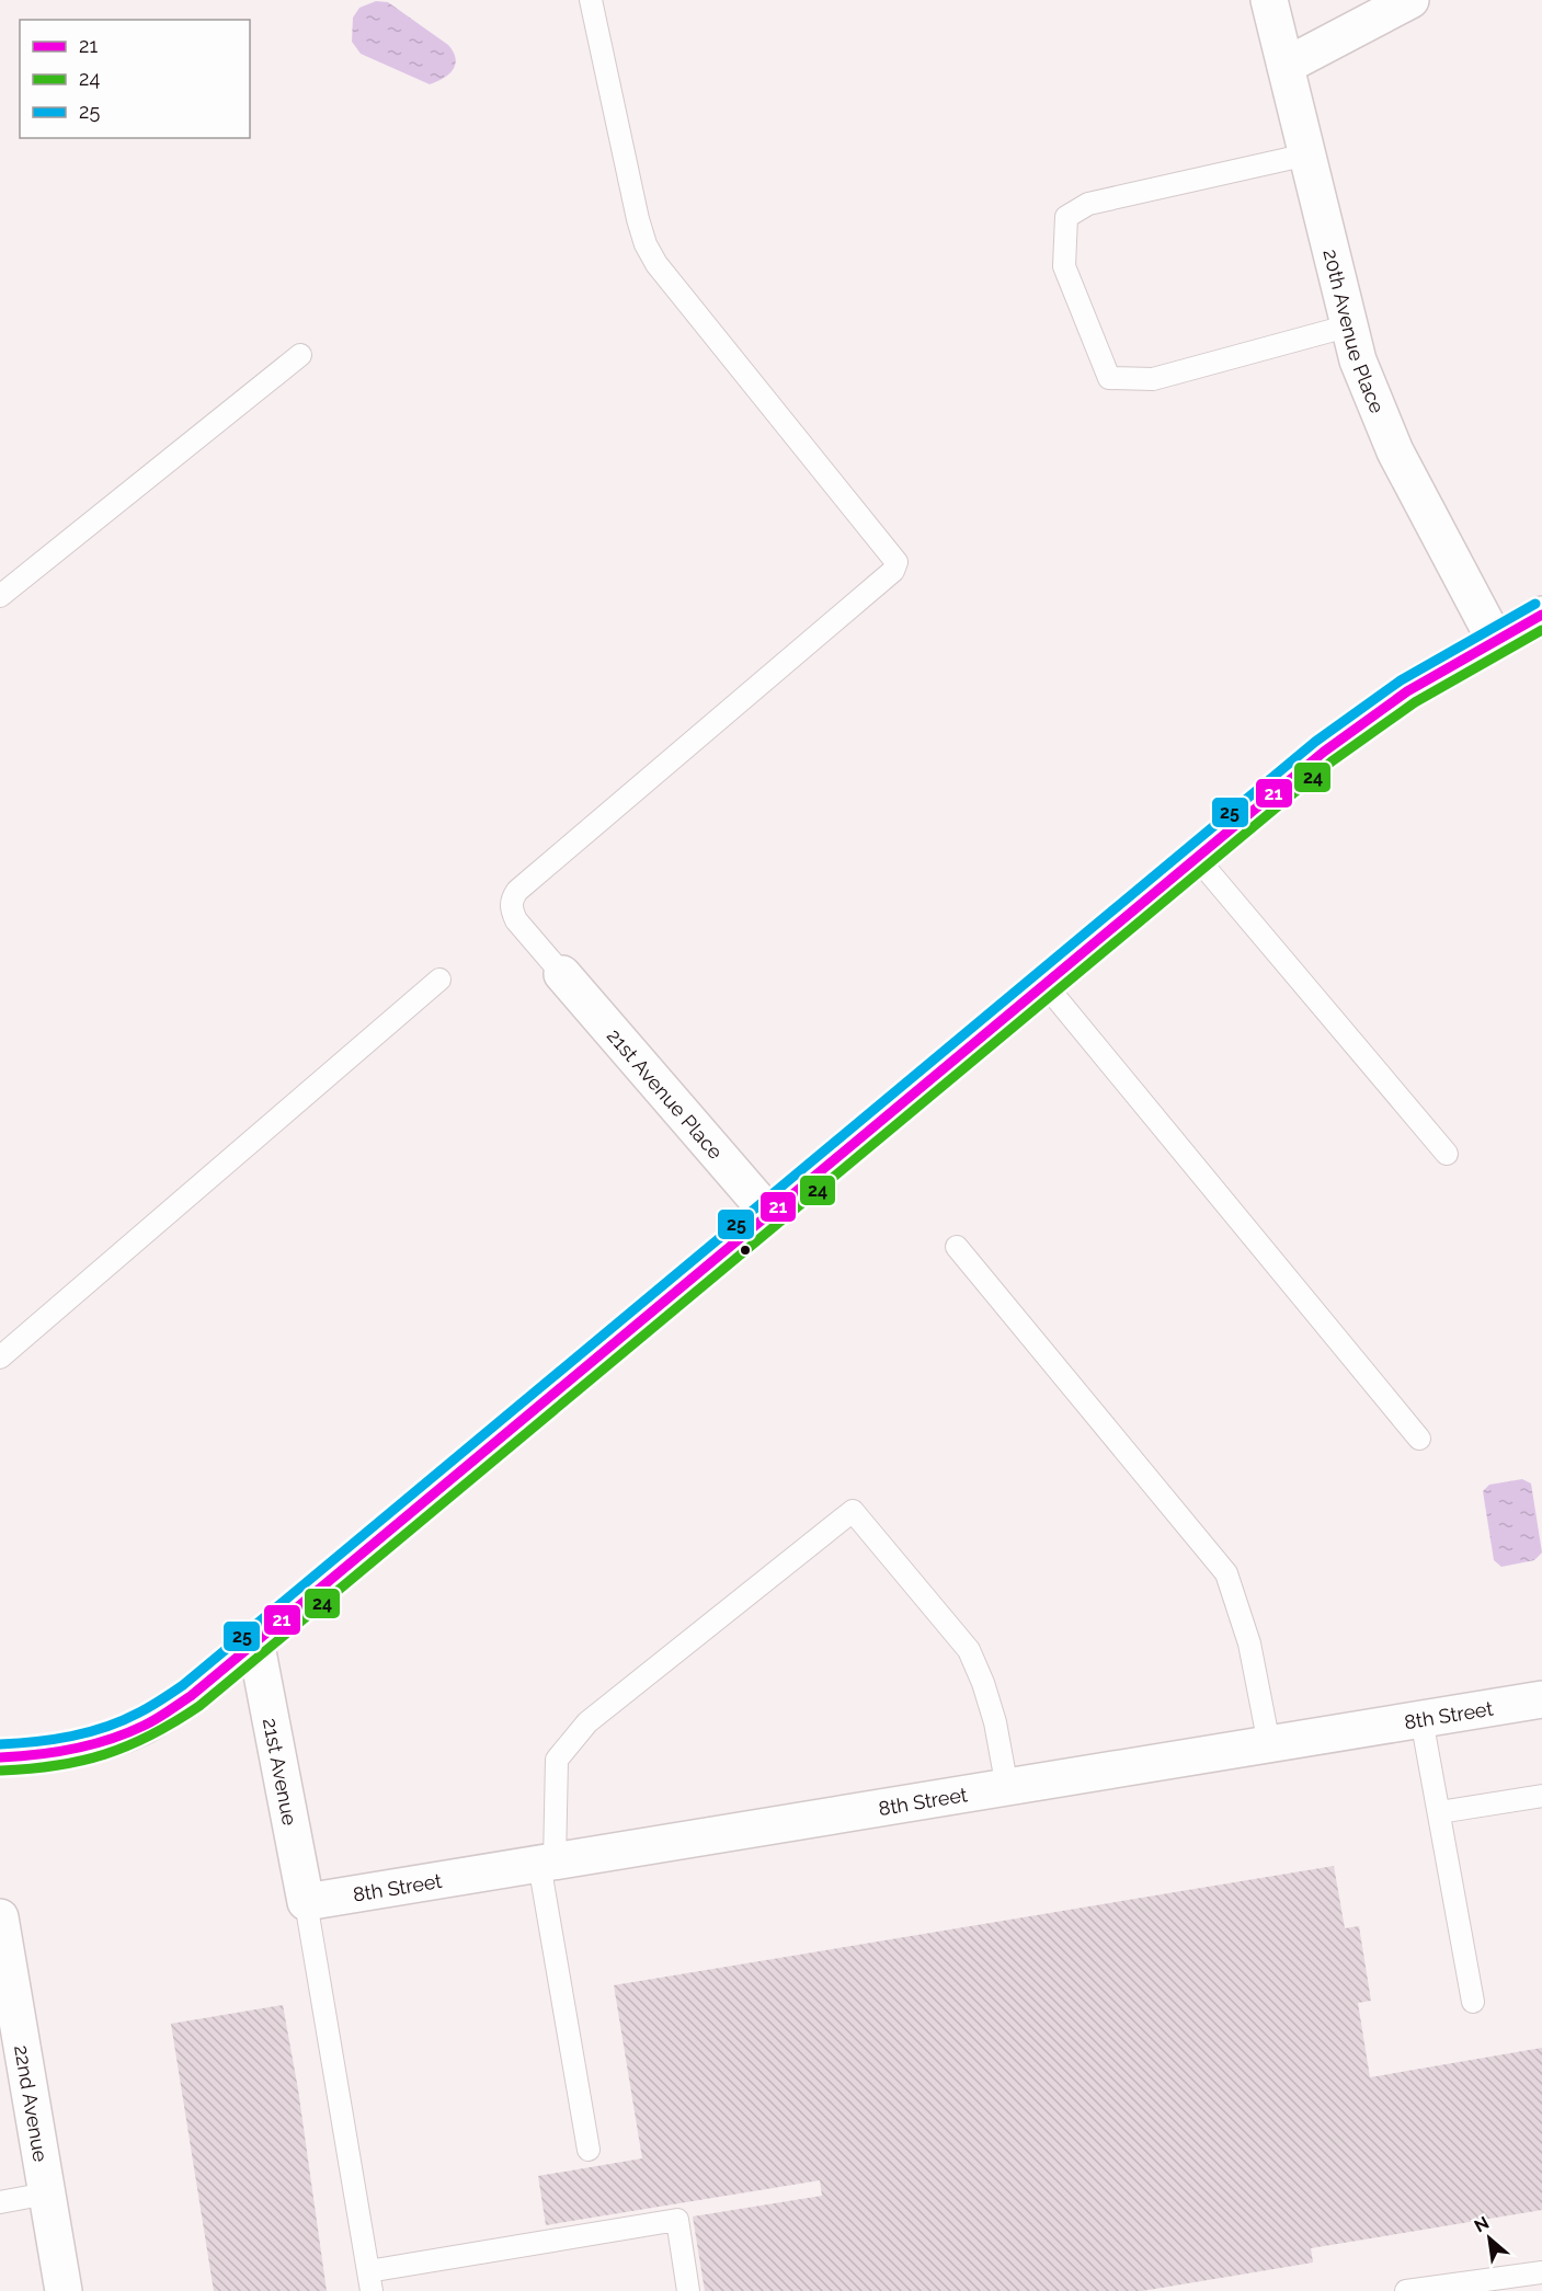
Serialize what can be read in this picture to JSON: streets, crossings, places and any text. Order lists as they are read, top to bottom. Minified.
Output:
{"streets":{"street":["20th Avenue Place","21st Avenue Place","8th Street","21st Avenue","22nd Avenue"]},"crossings":[["8th Street","21st Avenue"]],"lines":["transit line 25","transit line 21","transit line 24"],"legend":["21","24","25"],"north":"top left"}
